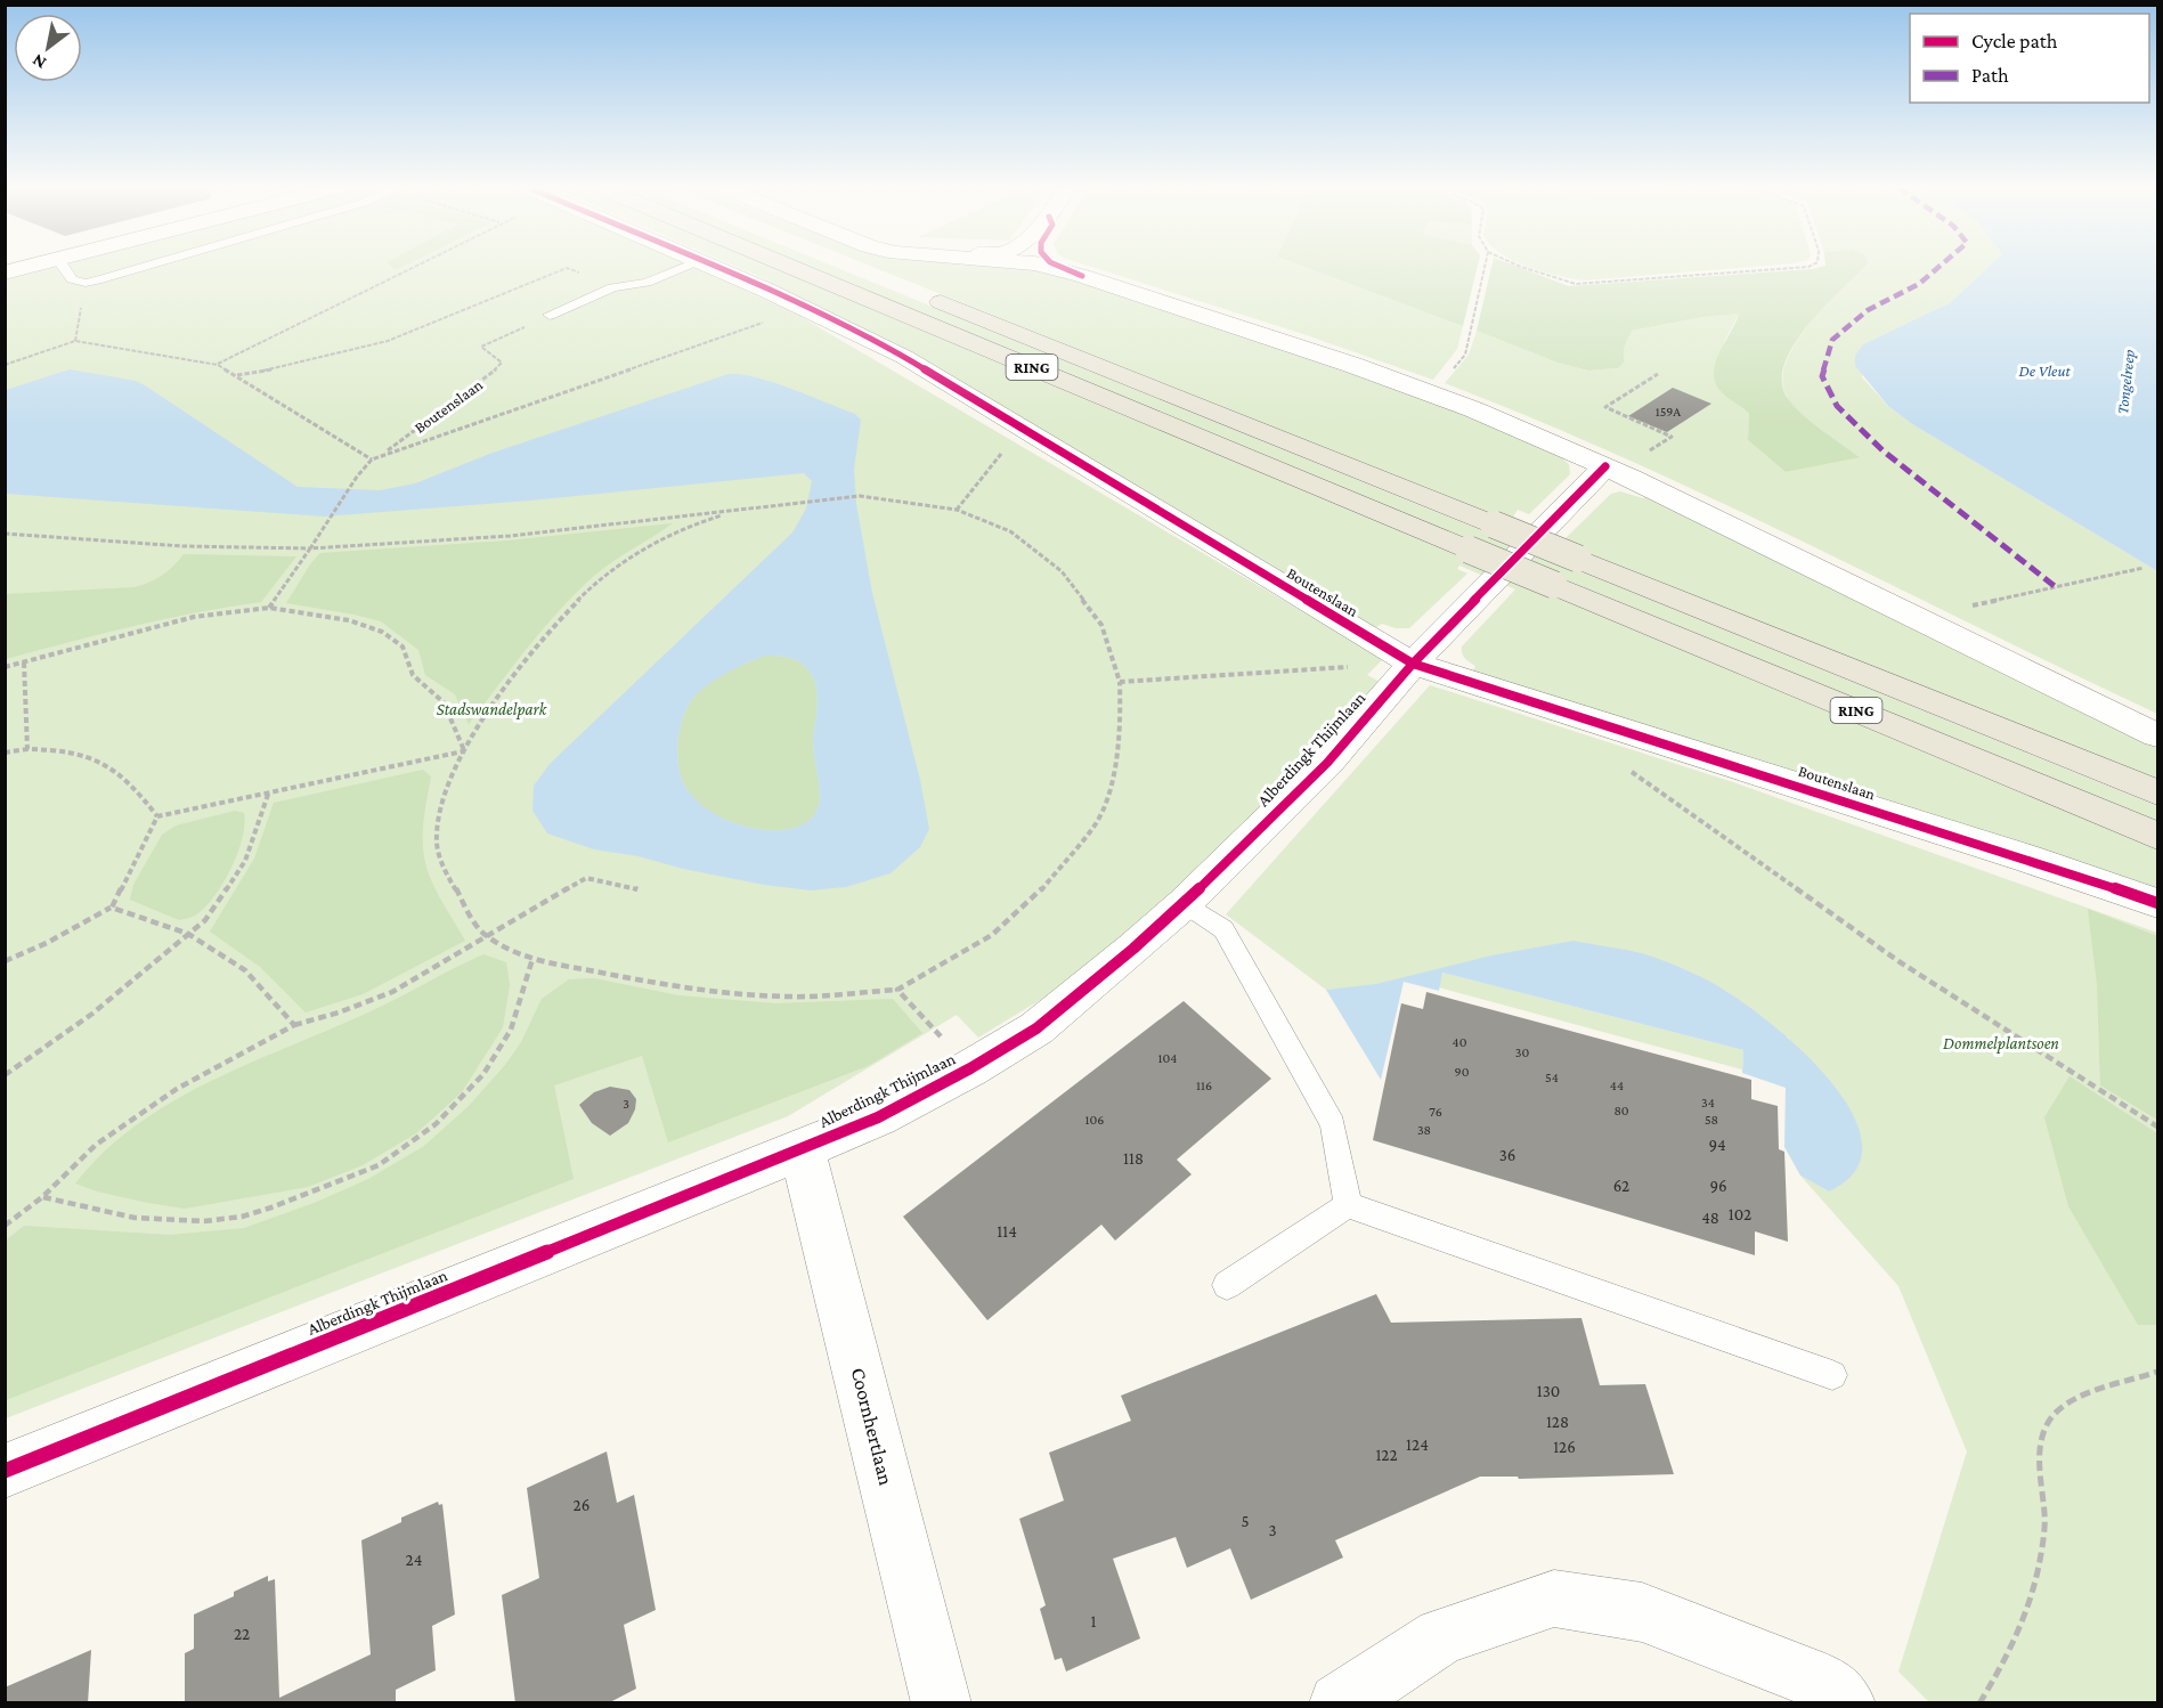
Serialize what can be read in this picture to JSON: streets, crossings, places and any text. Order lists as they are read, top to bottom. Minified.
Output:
{"streets":{"main road":["RING"],"street":["Boutenslaan","Alberdingk Thijmlaan","Coornhertlaan"]},"crossings":[["Boutenslaan","Alberdingk Thijmlaan"],["Alberdingk Thijmlaan","Coornhertlaan"]],"water":["De Vleut","Tongelreep"],"parks":["Stadswandelpark","Dommelplantsoen"],"house_numbers":["159A","40","30","104","90","54","116","44","34","3","80","76","106","58","38","94","36","118","62","96","102","48","114","130","128","124","126","122","26","5","3","24","1","22"],"legend":["Cycle path","Path"],"north":"bottom left"}
